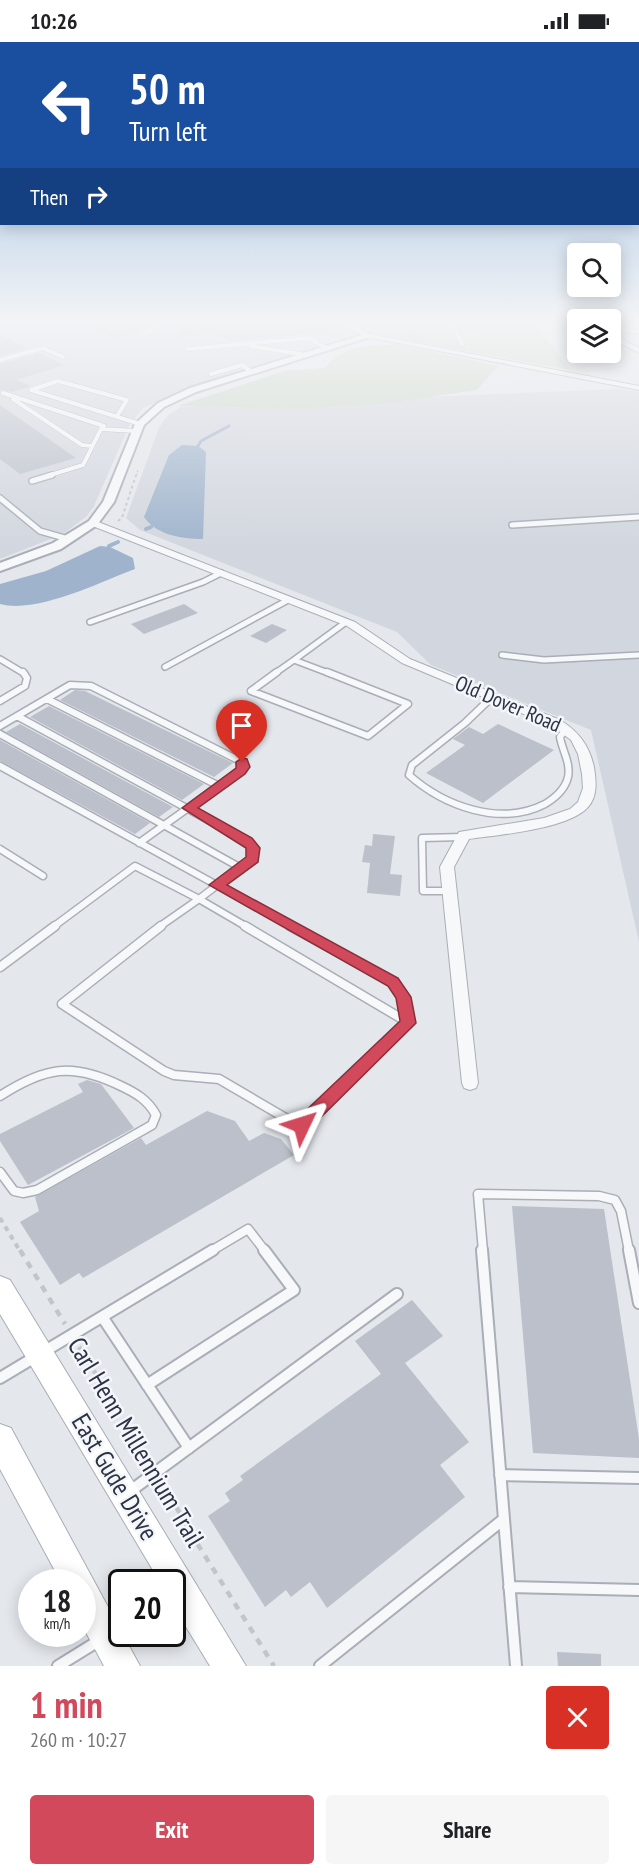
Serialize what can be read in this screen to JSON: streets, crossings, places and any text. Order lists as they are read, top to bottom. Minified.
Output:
{"streets":{"main road":["East Gude Drive"],"street":["Old Dover Road"],"path":["Carl Henn Millennium Trail"]},"page":{"status":"10:26","turn":["50 m","Turn left"],"then":"Then","speed":"18 km/h","limit":"20","heading":["1 min","260 m · 10:27"],"buttons":["Exit","Share"]}}
